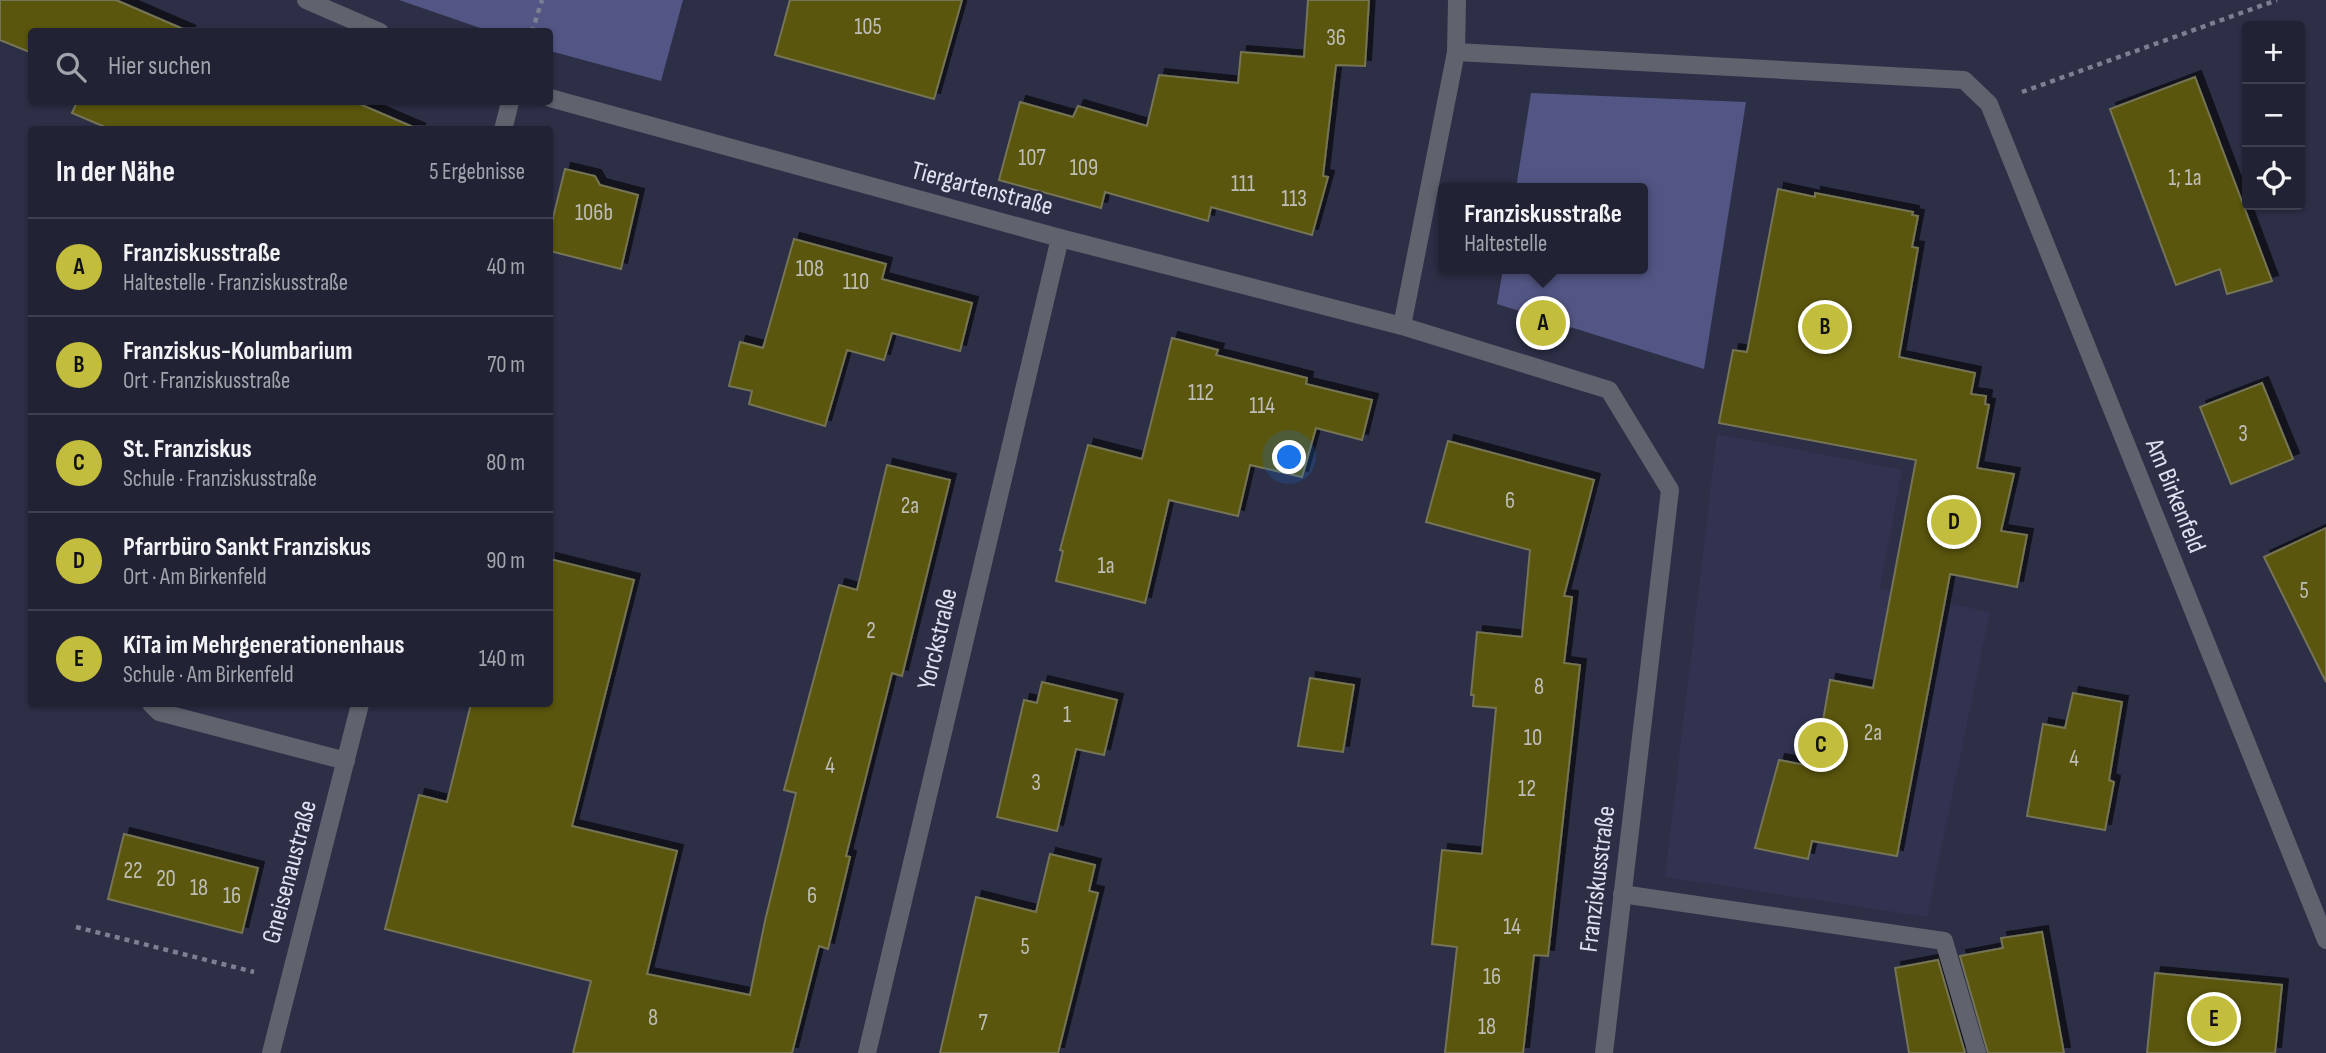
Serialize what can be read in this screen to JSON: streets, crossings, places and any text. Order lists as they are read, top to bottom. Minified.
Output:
{"streets":{"street":["Tiergartenstraße","Am Birkenfeld","Yorckstraße","Gneisenaustraße","Franziskusstraße"]},"crossings":[["Tiergartenstraße","Yorckstraße"],["Tiergartenstraße","Franziskusstraße"]],"house_numbers":["105","36","107","109","1; 1a","111","113","106b","108","110","112","114","3","6","2a","1a","5","2","8","1","2a","10","4","4","3","12","22","20","18","16","6","14","5","16","8","7","18"],"page":{"map_buttons":["+","−"],"search":"Hier suchen","heading":["In der Nähe","5 Ergebnisse"],"popup":["Franziskusstraße","Haltestelle"],"list":[{"mark":"A","name":"Franziskusstraße","note":"Haltestelle · Franziskusstraße","value":"40 m"},{"mark":"B","name":"Franziskus-Kolumbarium","note":"Ort · Franziskusstraße","value":"70 m"},{"mark":"C","name":"St. Franziskus","note":"Schule · Franziskusstraße","value":"80 m"},{"mark":"D","name":"Pfarrbüro Sankt Franziskus","note":"Ort · Am Birkenfeld","value":"90 m"},{"mark":"E","name":"KiTa im Mehrgenerationenhaus","note":"Schule · Am Birkenfeld","value":"140 m"}],"pins":["A","B","D","C","E"]}}
